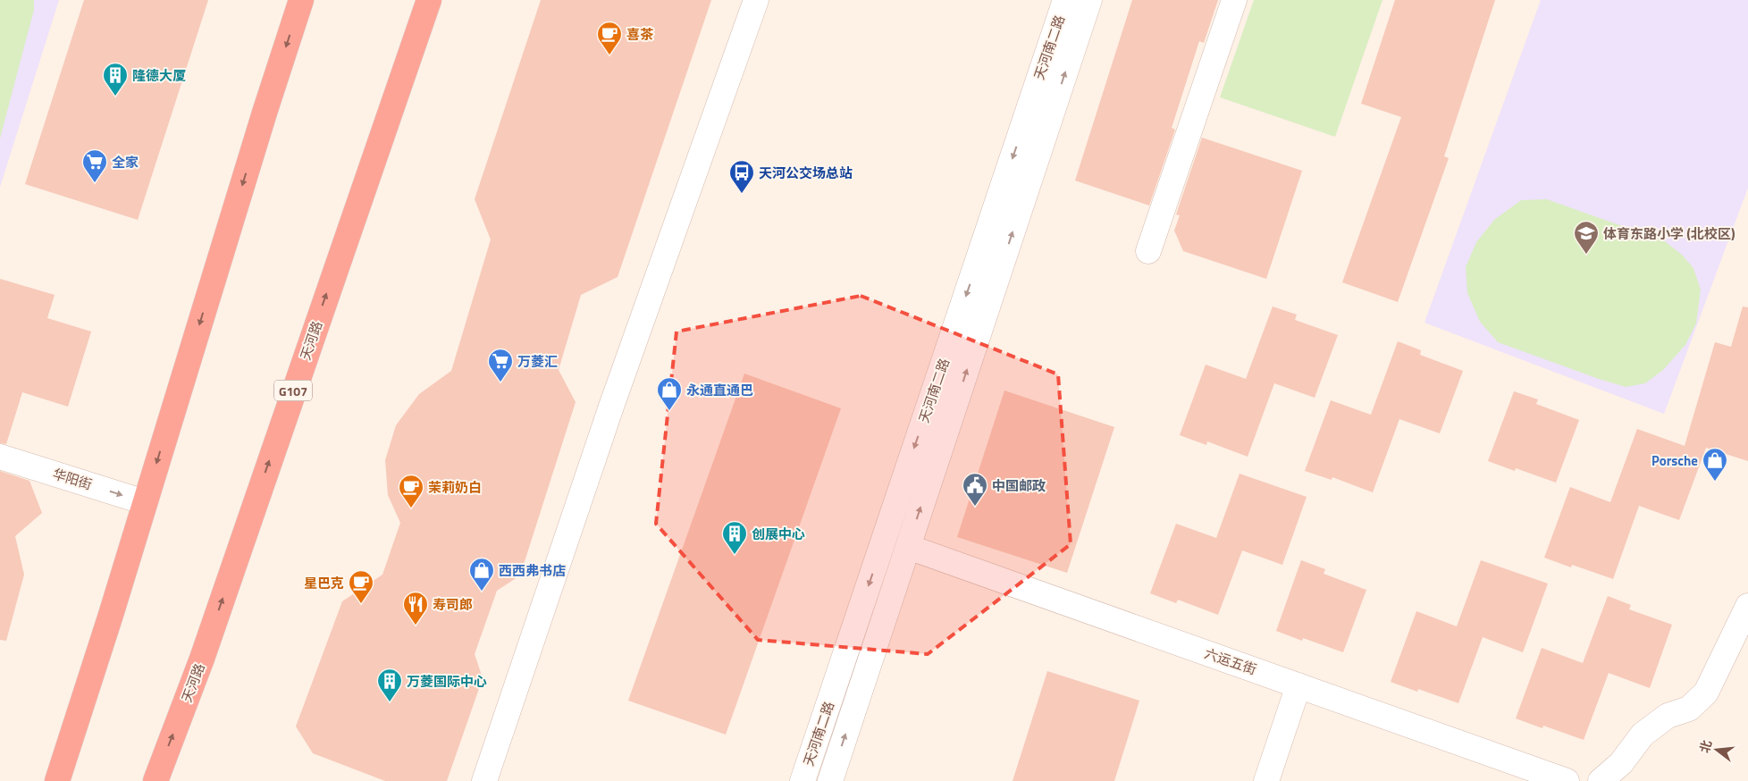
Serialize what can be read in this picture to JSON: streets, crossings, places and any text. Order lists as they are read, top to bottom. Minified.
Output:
{"streets":{"highway":["天河路","G107"],"street":["天河南二路","华阳街","六运五街"]},"crossings":[["天河南二路","六运五街"]],"one_way":["华阳街"],"places":{"cafe":["喜茶","茉莉奶白","星巴克"],"building":["隆德大厦","创展中心","万菱国际中心"],"supermarket":["全家","万菱汇"],"bus stop":["天河公交场总站"],"school or university":["体育东路小学 (北校区)"],"shop":["永通直通巴","Porsche","西西弗书店"],"public building":["中国邮政"],"restaurant":["寿司郎"]},"north":"left"}
